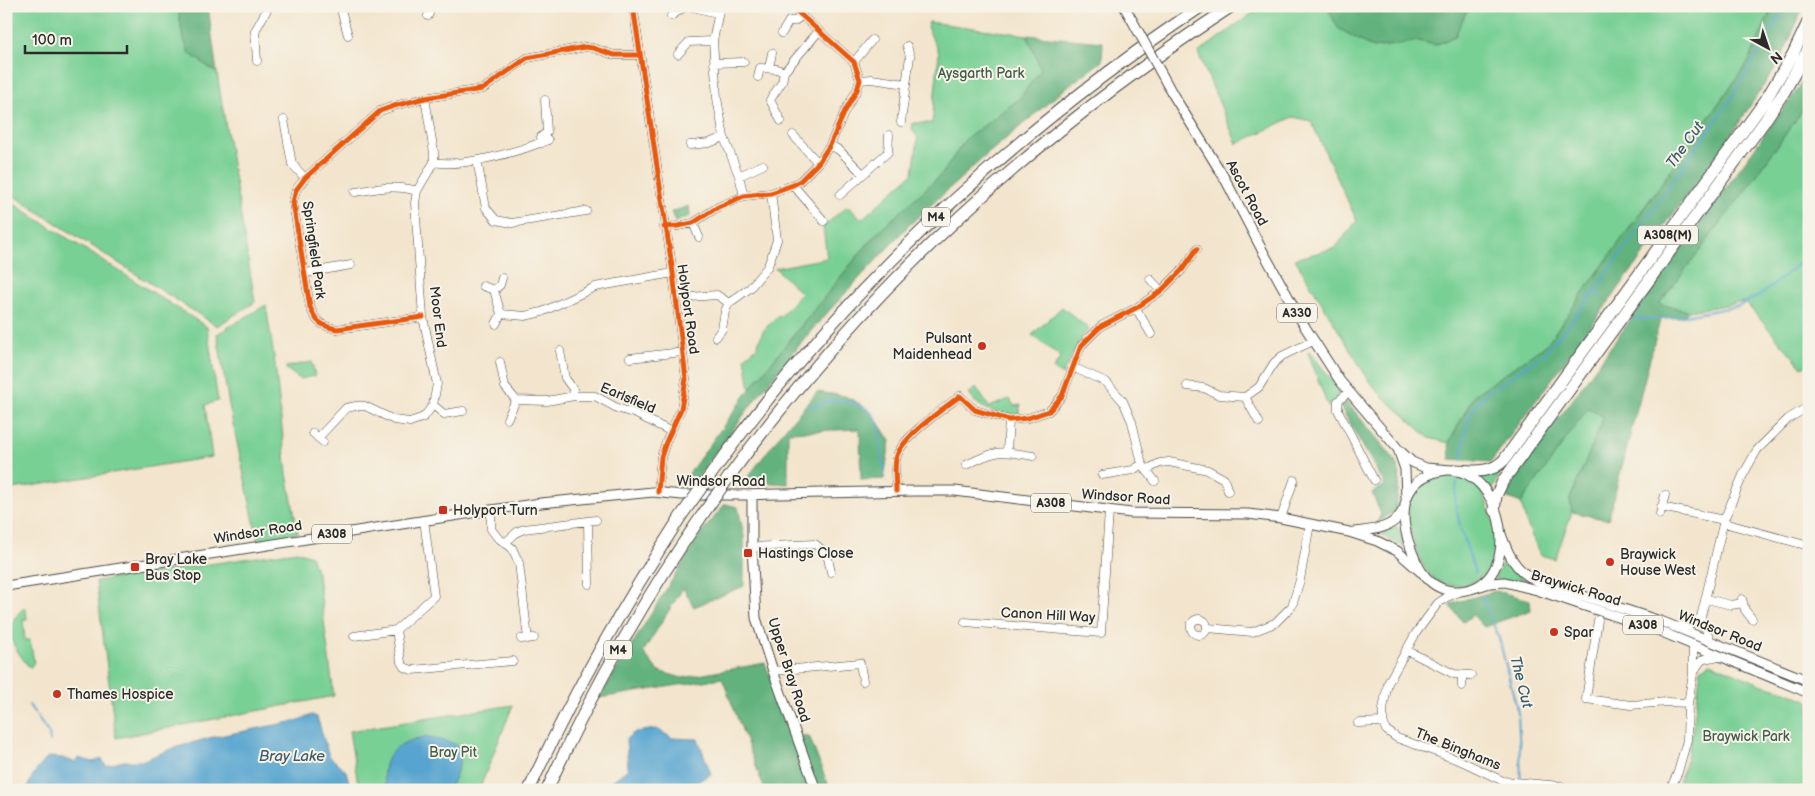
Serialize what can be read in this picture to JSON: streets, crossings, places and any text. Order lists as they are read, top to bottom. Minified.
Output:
{"streets":{"highway":["M4","A308(M)"],"main road":["Ascot Road","A330","Windsor Road","A308","Braywick Road","Upper Bray Road"],"street":["Springfield Park","Holyport Road","Moor End","Earlsfield","Canon Hill Way","The Binghams"]},"crossings":[["Ascot Road","A308(M)"],["Ascot Road","Windsor Road"],["Ascot Road","Braywick Road"],["A308(M)","Windsor Road"],["A308(M)","Braywick Road"],["Springfield Park","Holyport Road"],["Springfield Park","Moor End"],["Holyport Road","Earlsfield"],["Holyport Road","Windsor Road"],["Windsor Road","Braywick Road"],["Windsor Road","Canon Hill Way"],["Windsor Road","Upper Bray Road"]],"water":["The Cut","Bray Lake"],"parks":["Aysgarth Park","Braywick Park","Bray Pit"],"places":{"other":["Pulsant Maidenhead","Braywick House West","Spar","Thames Hospice"],"transit":["Holyport Turn","Hastings Close","Bray Lake Bus Stop"]},"scale_bar":"100 m","north":"bottom right"}
